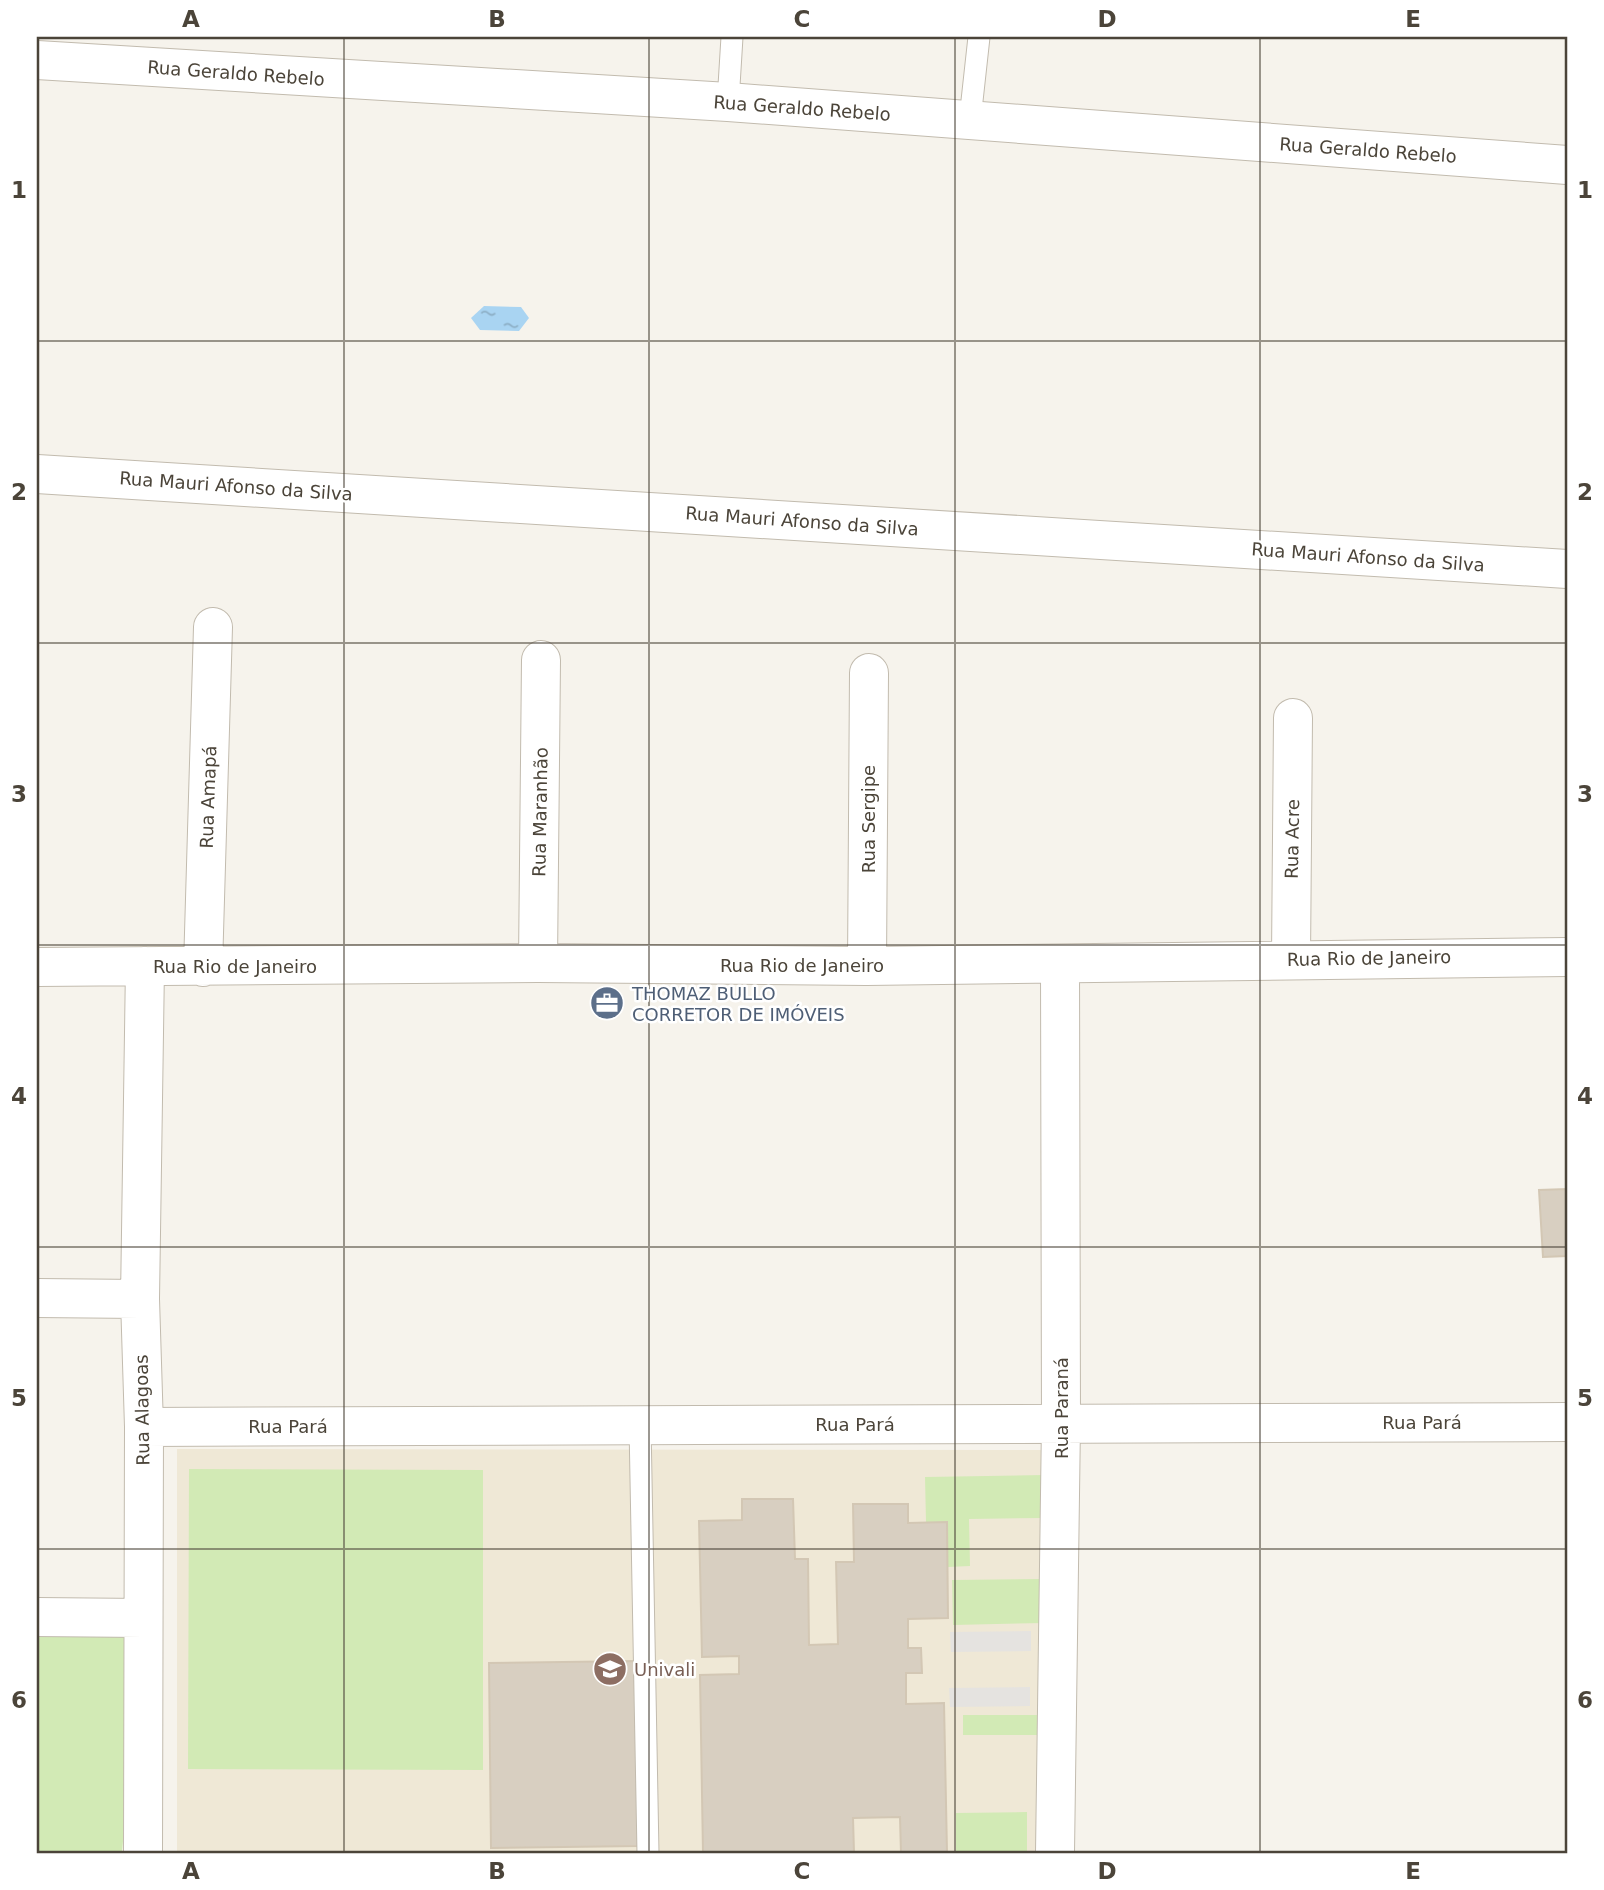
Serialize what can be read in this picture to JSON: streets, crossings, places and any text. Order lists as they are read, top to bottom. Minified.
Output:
{"streets":{"street":["Rua Geraldo Rebelo","Rua Mauri Afonso da Silva","Rua Amapá","Rua Maranhão","Rua Sergipe","Rua Acre","Rua Rio de Janeiro","Rua Paraná","Rua Alagoas","Rua Pará"]},"crossings":[["Rua Amapá","Rua Rio de Janeiro"],["Rua Maranhão","Rua Rio de Janeiro"],["Rua Sergipe","Rua Rio de Janeiro"],["Rua Acre","Rua Rio de Janeiro"],["Rua Rio de Janeiro","Rua Paraná"],["Rua Rio de Janeiro","Rua Alagoas"],["Rua Paraná","Rua Pará"],["Rua Alagoas","Rua Pará"]],"places":{"office":["THOMAZ BULLO CORRETOR DE IMÓVEIS"],"school or university":["Univali"]},"grid":{"columns":["A","B","C","D","E"],"rows":["1","2","3","4","5","6"]}}
